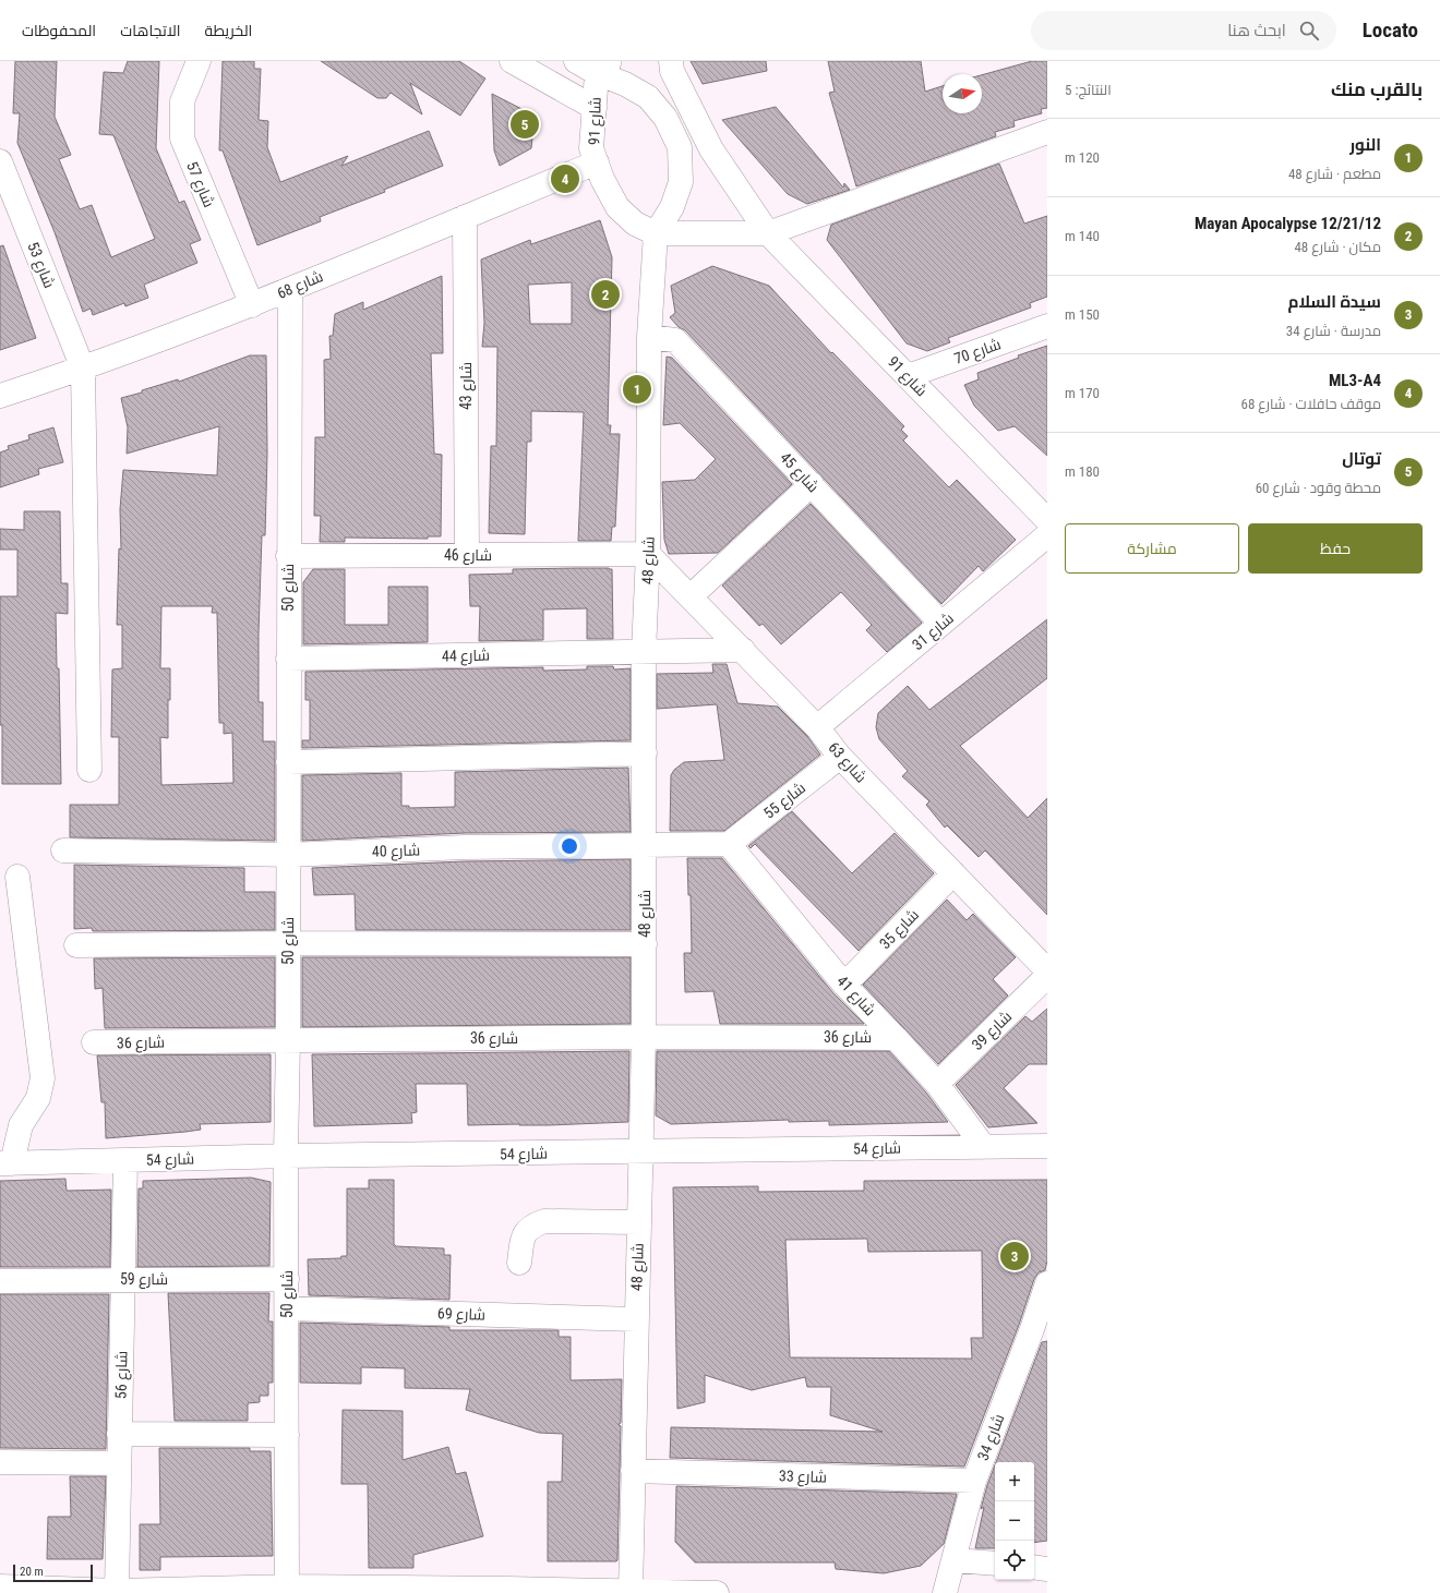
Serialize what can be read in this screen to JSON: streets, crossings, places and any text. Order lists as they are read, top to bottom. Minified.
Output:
{"streets":{"street":["شارع 91","شارع 57","شارع 53","شارع 68","شارع 70","شارع 43","شارع 45","شارع 46","شارع 48","شارع 50","شارع 31","شارع 44","شارع 63","شارع 55","شارع 40","شارع 35","شارع 41","شارع 39","شارع 36","شارع 54","شارع 59","شارع 69","شارع 56","شارع 34","شارع 33"]},"crossings":[["شارع 91","شارع 68"],["شارع 91","شارع 70"],["شارع 91","شارع 48"],["شارع 57","شارع 68"],["شارع 53","شارع 68"],["شارع 68","شارع 43"],["شارع 68","شارع 50"],["شارع 43","شارع 46"],["شارع 45","شارع 48"],["شارع 45","شارع 31"],["شارع 46","شارع 48"],["شارع 46","شارع 50"],["شارع 46","شارع 63"],["شارع 48","شارع 44"],["شارع 48","شارع 63"],["شارع 48","شارع 40"],["شارع 48","شارع 36"],["شارع 48","شارع 54"],["شارع 48","شارع 69"],["شارع 48","شارع 33"],["شارع 50","شارع 44"],["شارع 50","شارع 40"],["شارع 50","شارع 36"],["شارع 50","شارع 54"],["شارع 50","شارع 59"],["شارع 50","شارع 69"],["شارع 31","شارع 63"],["شارع 63","شارع 55"],["شارع 63","شارع 35"],["شارع 63","شارع 39"],["شارع 55","شارع 40"],["شارع 55","شارع 41"],["شارع 40","شارع 41"],["شارع 35","شارع 41"],["شارع 41","شارع 39"],["شارع 41","شارع 36"],["شارع 41","شارع 54"],["شارع 54","شارع 56"],["شارع 59","شارع 56"],["شارع 34","شارع 33"]],"scale_bar":"20 m","north":"right","page":{"header":"Locato","search":"ابحث هنا","nav":["الخريطة","الاتجاهات","المحفوظات"],"heading":["بالقرب منك","النتائج: 5"],"pins":["5","4","2","1","3"],"list":[{"mark":"1","name":"النور","note":"مطعم · شارع 48","value":"120 m"},{"mark":"2","name":"12/21/12 Mayan Apocalypse","note":"مكان · شارع 48","value":"140 m"},{"mark":"3","name":"سيدة السلام","note":"مدرسة · شارع 34","value":"150 m"},{"mark":"4","name":"ML3-A4","note":"موقف حافلات · شارع 68","value":"170 m"},{"mark":"5","name":"توتال","note":"محطة وقود · شارع 60","value":"180 m"}],"buttons":["حفظ","مشاركة"],"map_buttons":["+","−"],"scale":"20 m"}}
